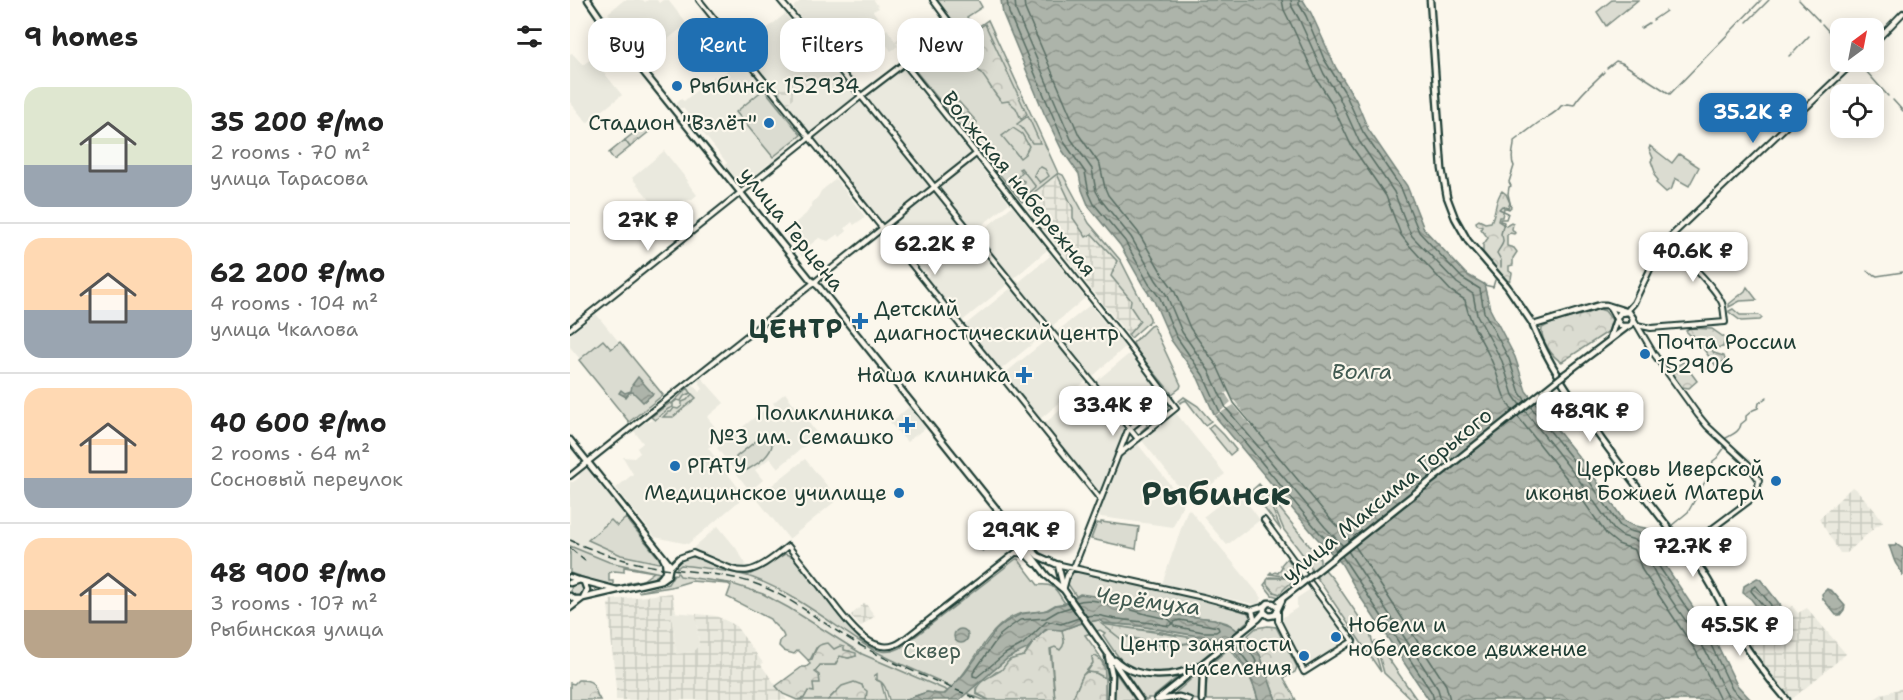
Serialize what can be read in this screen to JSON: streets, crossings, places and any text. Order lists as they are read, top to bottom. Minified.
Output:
{"streets":{"main road":["улица Герцена","улица Максима Горького"],"street":["Волжская набережная"]},"districts":["ЦЕНТР","Рыбинск"],"water":["Волга","Черёмуха"],"parks":["Сквер"],"places":{"other":["Рыбинск 152934","Стадион \"Взлёт\"","Почта России 152906","РГАТУ","Церковь Иверской иконы Божией Матери","Медицинское училище","Нобели и нобелевское движение","Центр занятости населения"],"health":["Детский диагностический центр","Наша клиника","Поликлиника №3 им. Семашко"]},"north":"top right","page":{"heading":"9 homes","chip":["Buy","Rent","Filters","New"],"list":[{"name":"35 200 ₽/mo","note":"2 rooms · 70 m² · улица Тарасова"},{"name":"62 200 ₽/mo","note":"4 rooms · 104 m² · улица Чкалова"},{"name":"40 600 ₽/mo","note":"2 rooms · 64 m² · Сосновый переулок"},{"name":"48 900 ₽/mo","note":"3 rooms · 107 m² · Рыбинская улица"}],"price":["35.2K ₽","27K ₽","62.2K ₽","40.6K ₽","33.4K ₽","48.9K ₽","29.9K ₽","72.7K ₽","45.5K ₽"]}}
